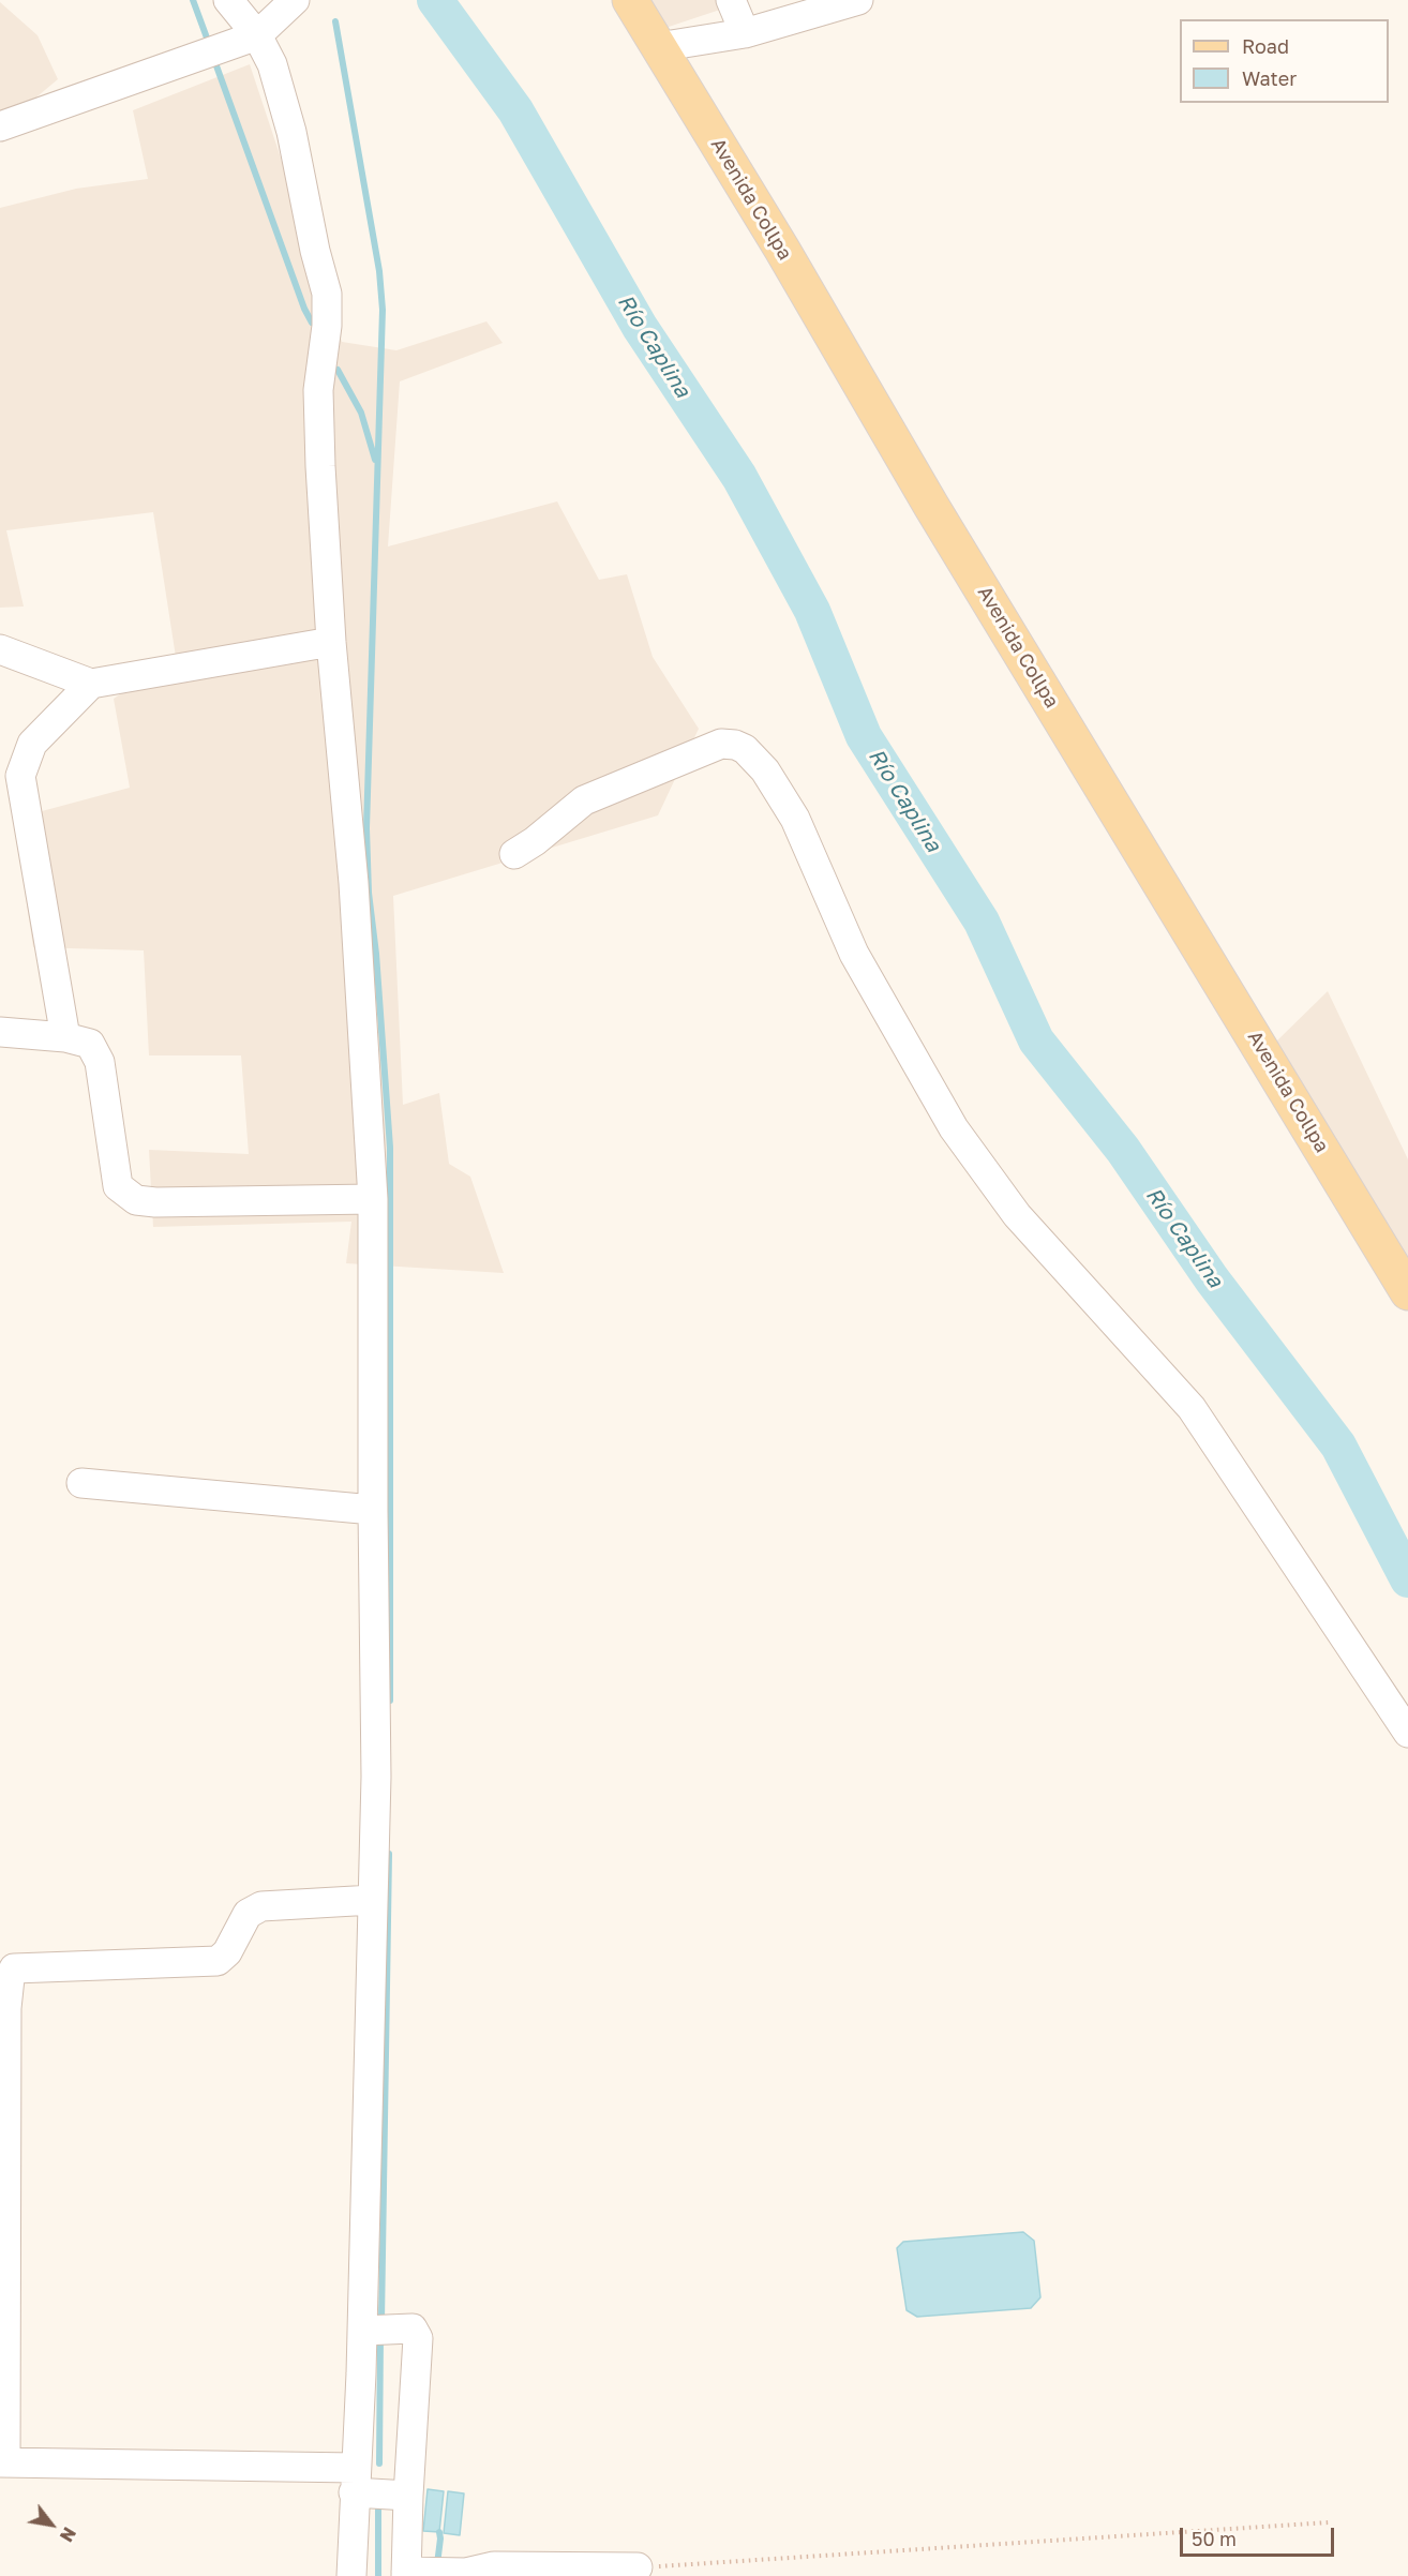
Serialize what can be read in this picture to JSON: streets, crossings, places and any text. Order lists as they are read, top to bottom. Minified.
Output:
{"streets":{"main road":["Avenida Collpa"]},"water":["Río Caplina"],"legend":["Road","Water"],"scale_bar":"50 m","north":"bottom right"}
